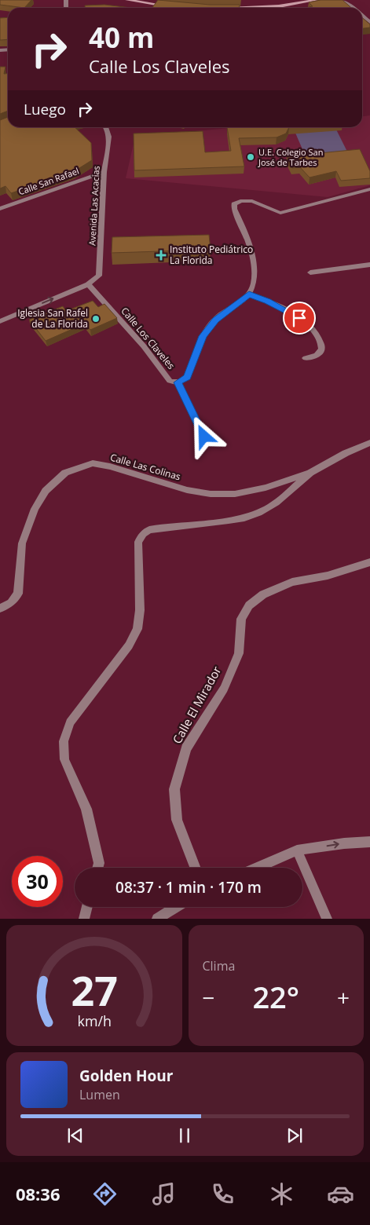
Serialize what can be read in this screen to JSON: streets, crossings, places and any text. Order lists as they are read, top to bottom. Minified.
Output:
{"streets":{"street":["Calle San Rafael","Avenida Las Acacias","Calle Los Claveles","Calle Las Colinas","Calle El Mirador"]},"crossings":[["Calle San Rafael","Avenida Las Acacias"],["Avenida Las Acacias","Calle Los Claveles"]],"places":{"other":["U.E. Colegio San José de Tarbes","Iglesia San Rafel de La Florida"],"health":["Instituto Pediátrico La Florida"]},"page":{"turn":["40 m","Calle Los Claveles"],"then":"Luego","limit":"30","trip":"08:37 · 1 min · 170 m","tile":"Clima","heat":["−","22°","+"],"song":["Golden Hour","Lumen"],"tabs":"08:36","gauge":["27","km/h"]}}
